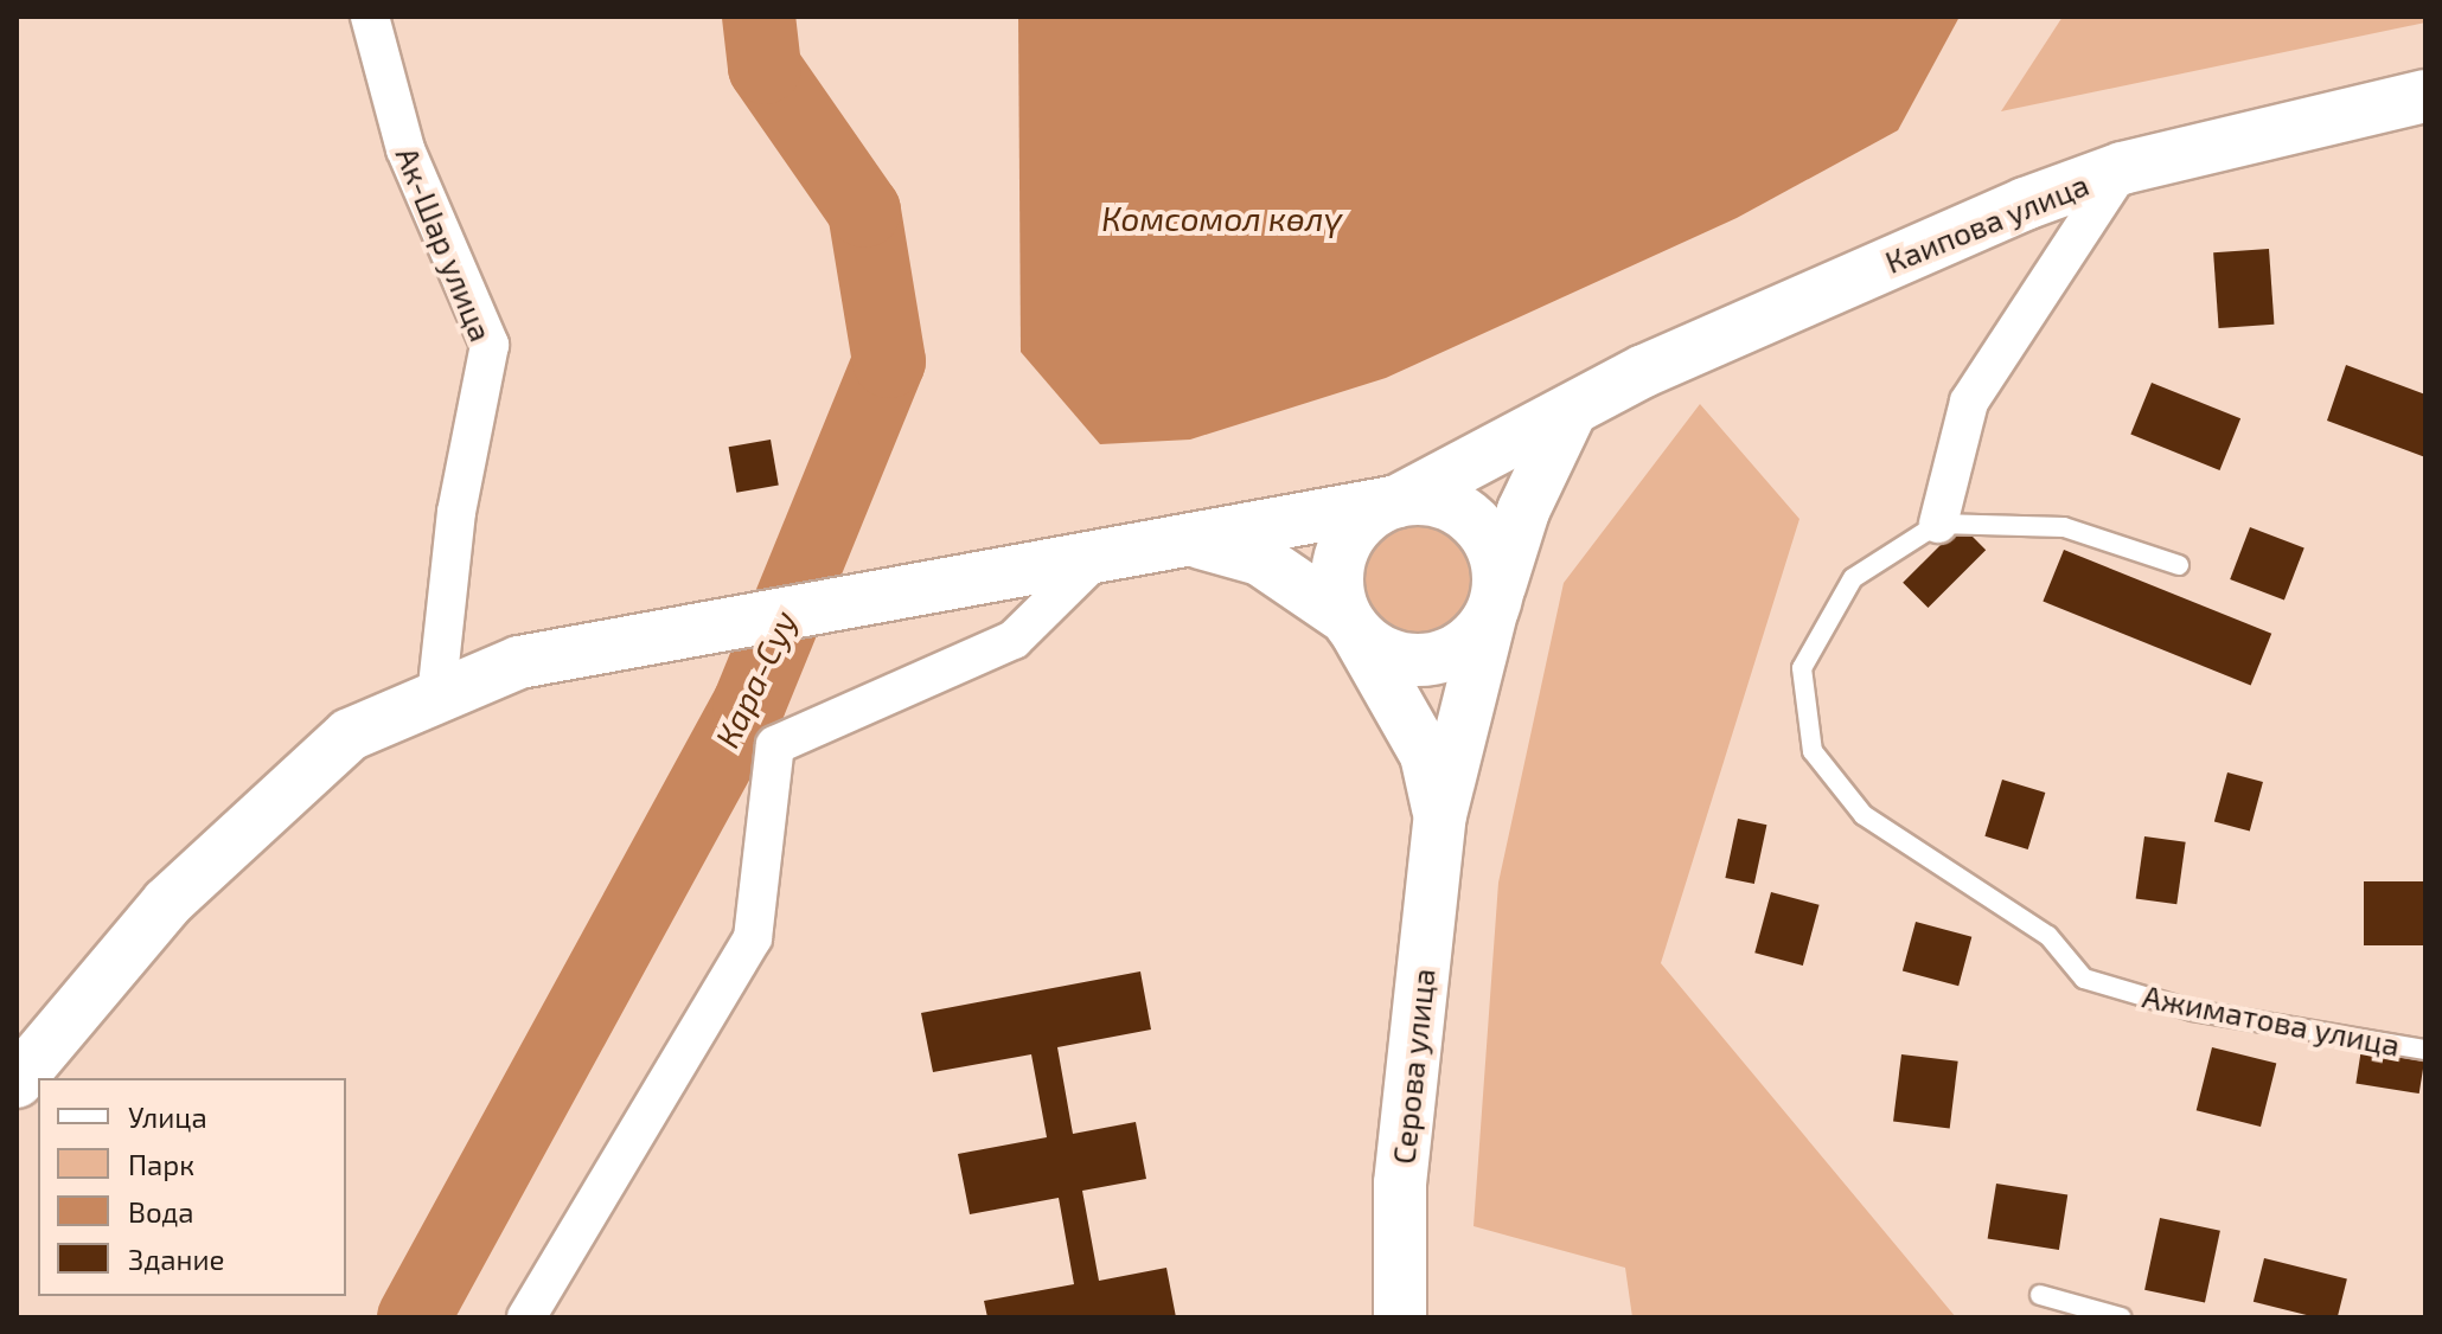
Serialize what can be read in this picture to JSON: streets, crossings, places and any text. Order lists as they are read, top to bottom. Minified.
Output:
{"streets":{"main road":["Каипова улица","Серова улица"],"street":["Ак-Шар улица"],"lane":["Ажиматова улица"]},"crossings":[["Каипова улица","Серова улица"]],"water":["Комсомол көлү","Кара-Суу"],"legend":["Улица","Парк","Вода","Здание"]}
